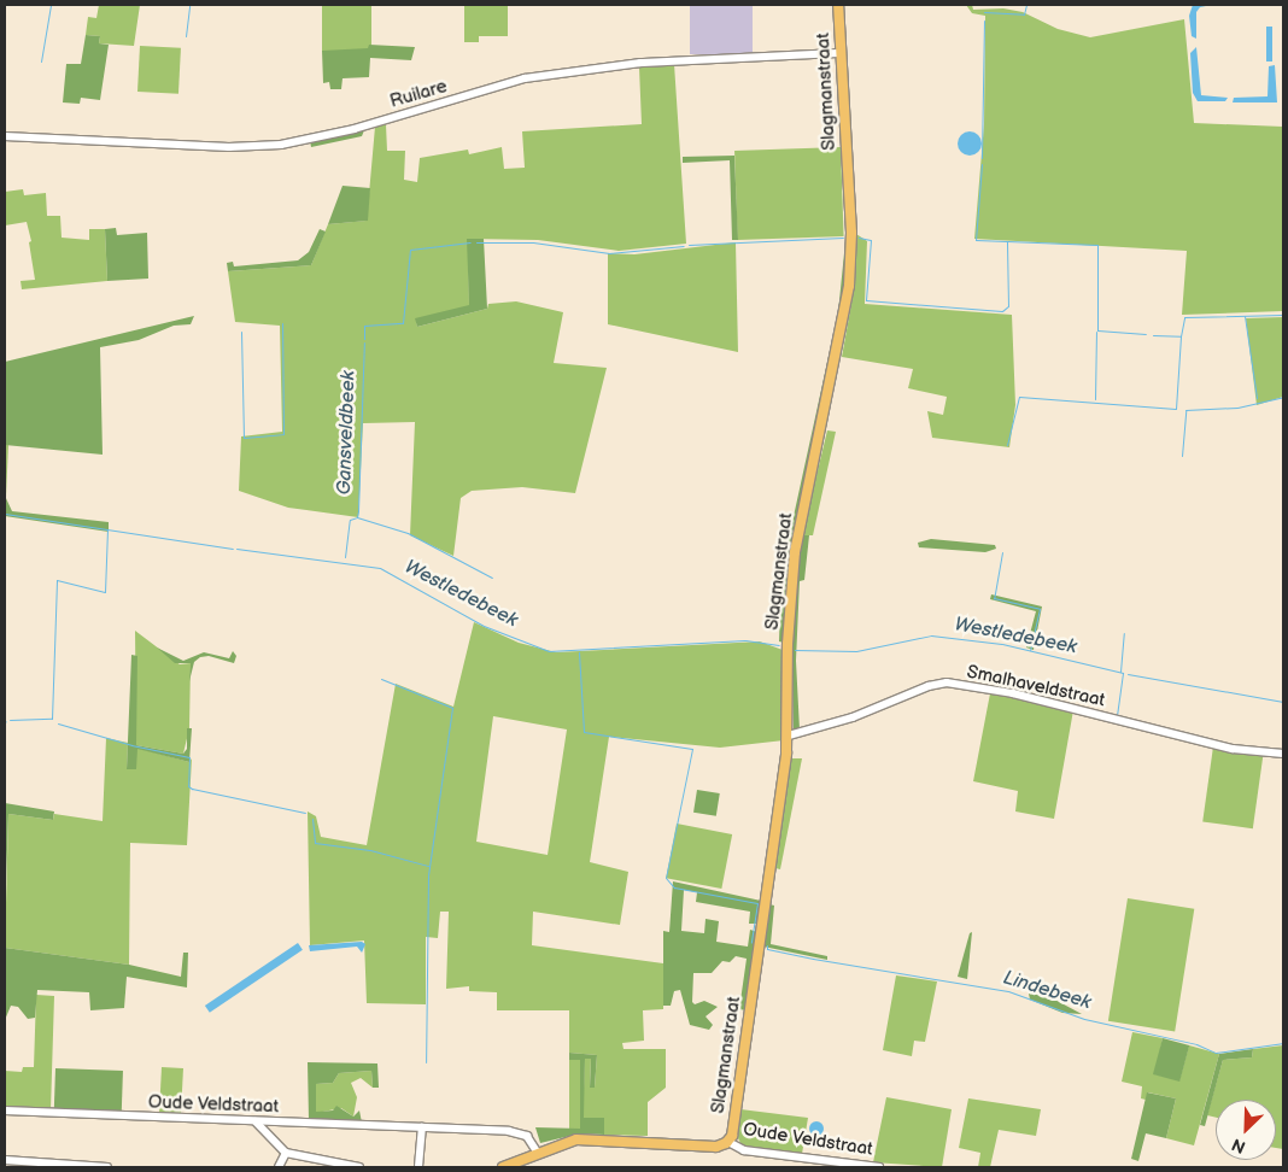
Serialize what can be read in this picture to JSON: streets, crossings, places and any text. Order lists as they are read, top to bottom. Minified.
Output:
{"streets":{"main road":["Slagmanstraat","Oude Veldstraat"],"street":["Ruilare","Smalhaveldstraat"]},"crossings":[["Slagmanstraat","Ruilare"],["Slagmanstraat","Smalhaveldstraat"],["Slagmanstraat","Oude Veldstraat"]],"water":["Gansveldbeek","Westledebeek","Lindebeek"],"north":"bottom left"}
